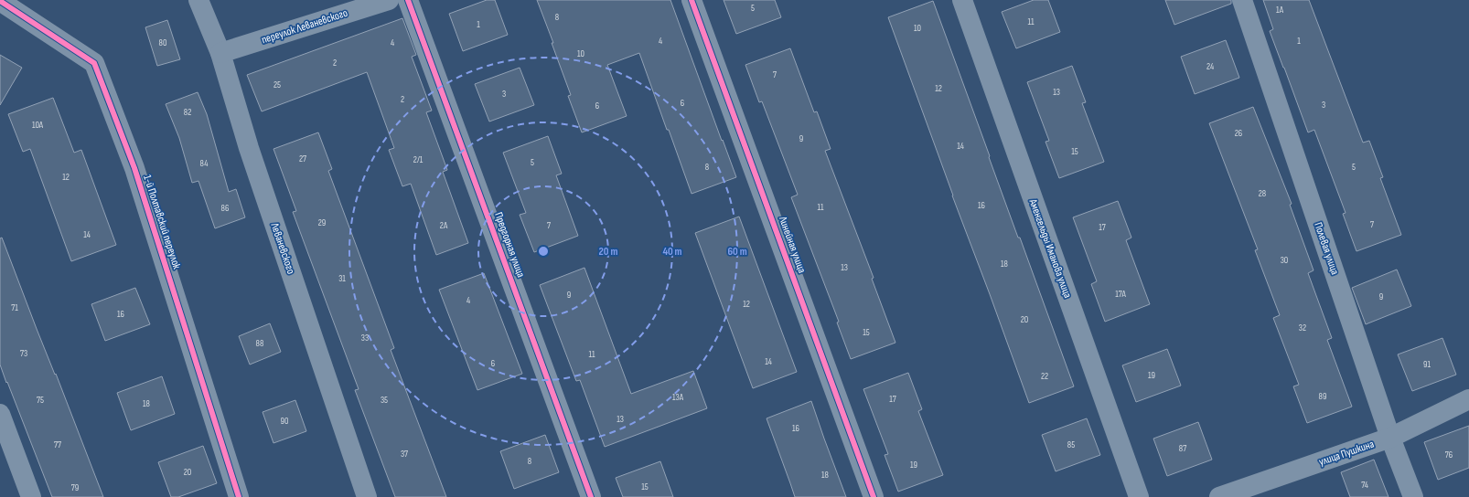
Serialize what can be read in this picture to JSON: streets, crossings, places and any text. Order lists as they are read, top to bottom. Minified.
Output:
{"streets":{"street":["переулок Леваневского","1-й Полтавский переулок","Предгорная улица","Линейная улица","Леваневского","Аменгельды Иманова улица","Полевая улица","улица Пушкина"]},"crossings":[["переулок Леваневского","Леваневского"],["Полевая улица","улица Пушкина"]],"house_numbers":["5","1А","8","11","1","10","4","1","80","4","10","2","24","7","25","12","13","3","2","6","3","6","82","10А","26","9","14","15","27","2/1","5","84","8","5","12","28","16","11","86","29","7","2А","7","17","14","30","18","13","31","17А","9","9","4","12","71","16","20","32","15","33","88","73","11","14","6","91","19","22","89","13А","17","75","35","18","13","90","16","77","85","87","37","76","8","19","20","18","74","15","79"],"rings":["20 m","40 m","60 m"]}
